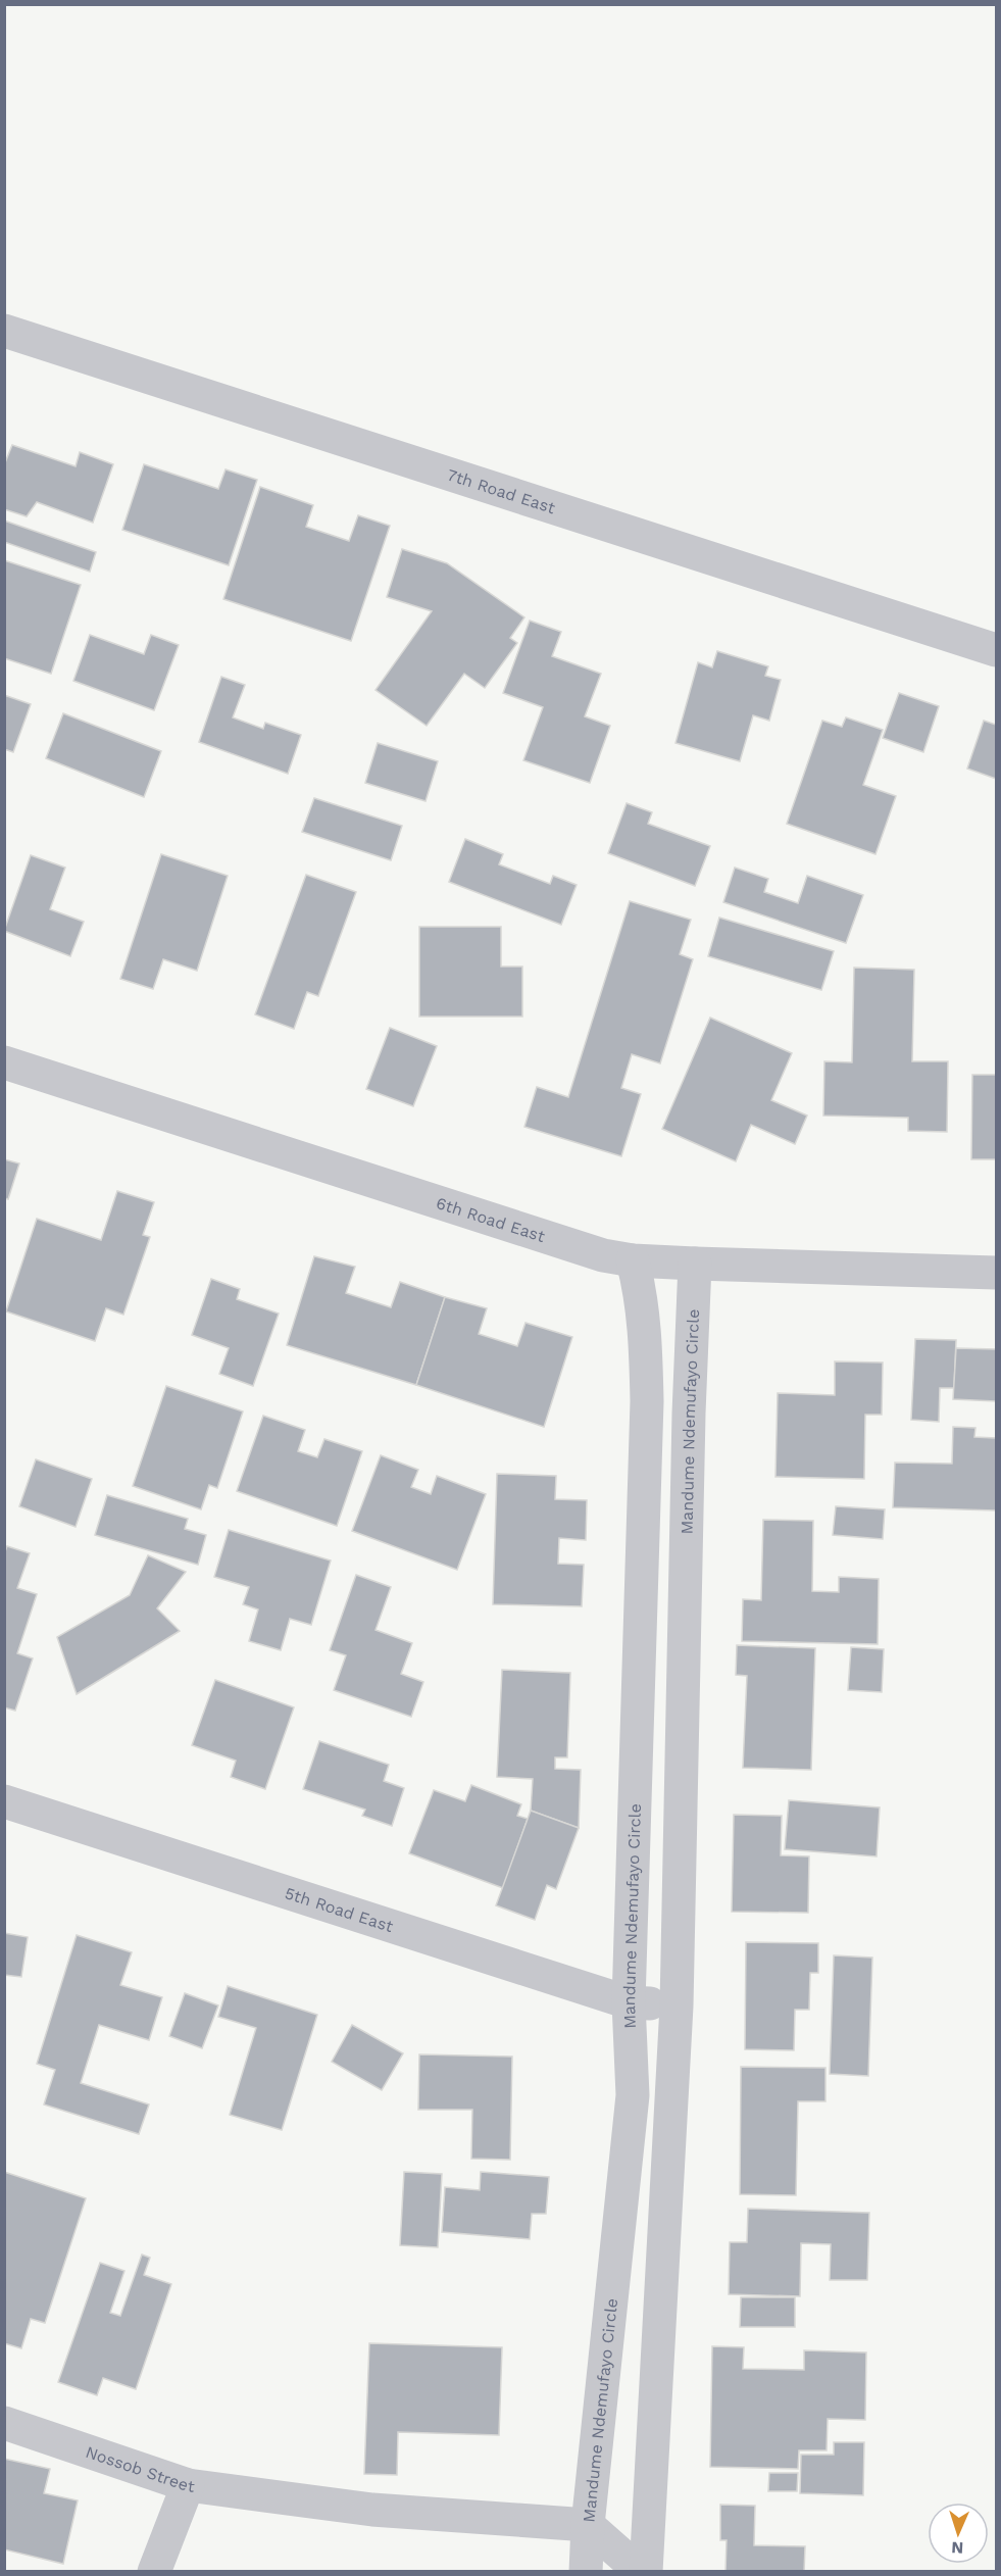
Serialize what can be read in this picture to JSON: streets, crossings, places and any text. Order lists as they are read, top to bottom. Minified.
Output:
{"streets":{"street":["7th Road East","6th Road East","Mandume Ndemufayo Circle","5th Road East","Nossob Street"]},"crossings":[["6th Road East","Mandume Ndemufayo Circle"],["Mandume Ndemufayo Circle","5th Road East"]],"north":"bottom"}
